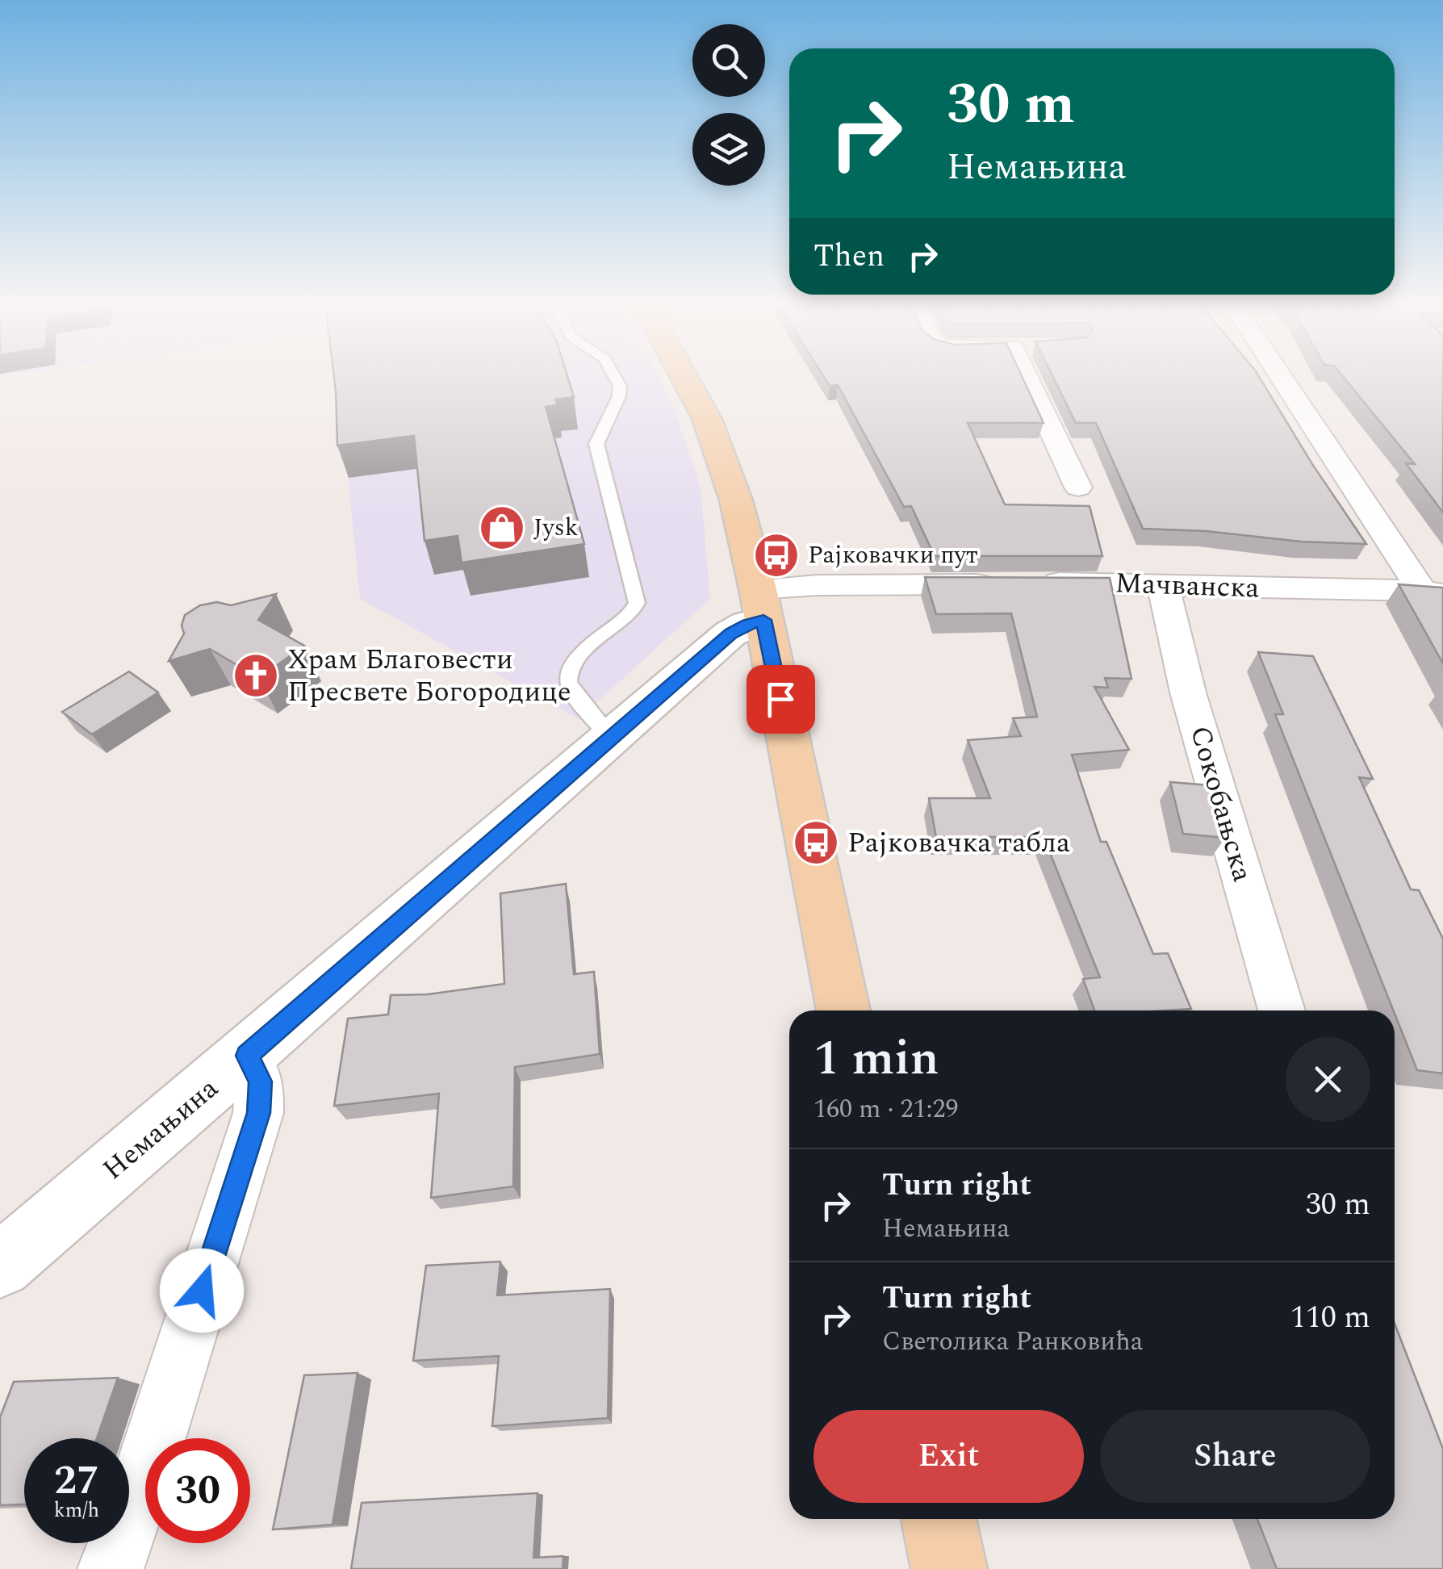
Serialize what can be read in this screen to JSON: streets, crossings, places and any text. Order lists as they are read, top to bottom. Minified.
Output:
{"streets":{"street":["Мачванска","Сокобањска","Немањина"]},"crossings":[["Мачванска","Сокобањска"]],"places":{"shop":["Jysk"],"bus stop":["Рајковачки пут","Рајковачка табла"],"church":["Храм Благовести Пресвете Богородице"]},"page":{"turn":["30 m","Немањина"],"then":"Then","heading":["1 min","160 m · 21:29"],"list":[{"name":"Turn right","note":"Немањина","value":"30 m"},{"name":"Turn right","note":"Светолика Ранковића","value":"110 m"}],"buttons":["Exit","Share"],"speed":"27 km/h","limit":"30"}}
